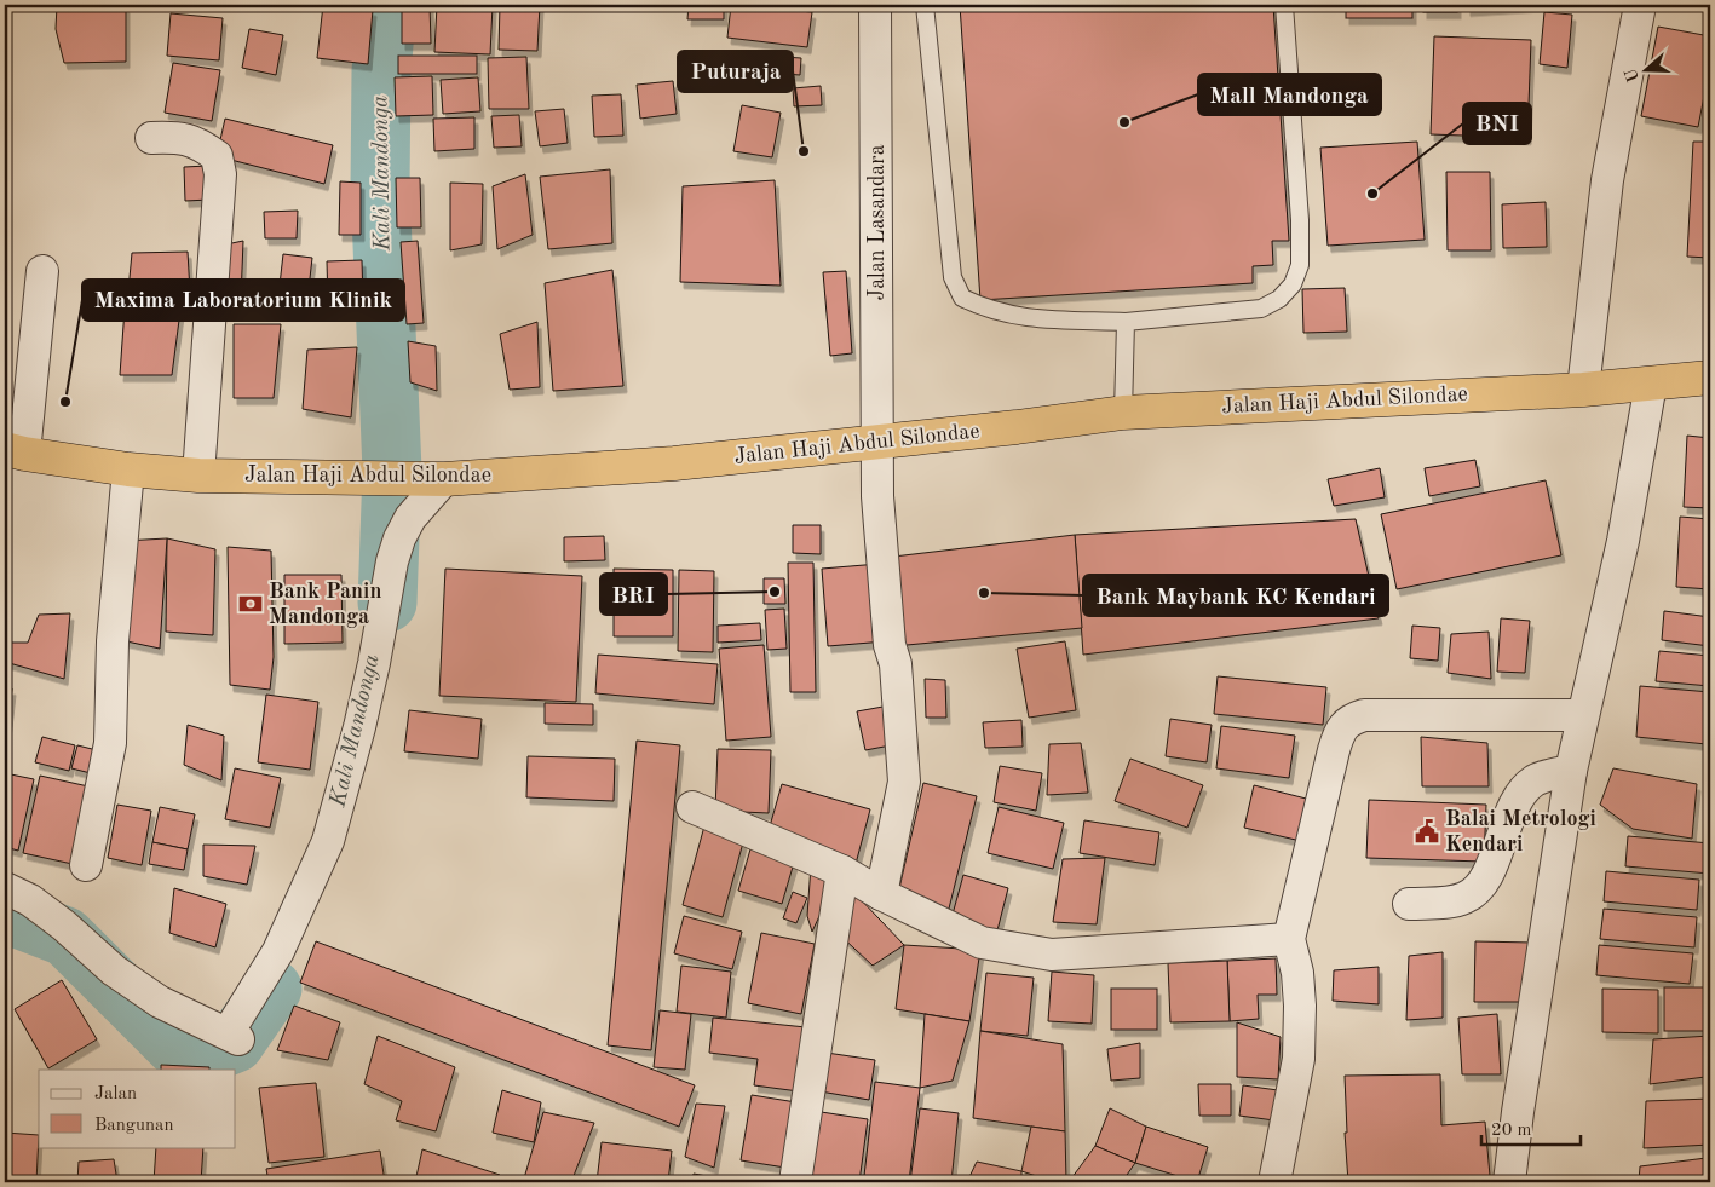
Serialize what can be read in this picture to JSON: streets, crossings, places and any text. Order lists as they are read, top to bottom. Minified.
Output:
{"streets":{"highway":["Jalan Haji Abdul Silondae"],"street":["Jalan Lasandara"]},"crossings":[["Jalan Lasandara","Jalan Haji Abdul Silondae"]],"water":["Kali Mandonga"],"places":{"other":["Mall Mandonga","Puturaja","BNI","Maxima Laboratorium Klinik","BRI","Bank Maybank KC Kendari"],"bank":["Bank Panin Mandonga"],"public building":["Balai Metrologi Kendari"]},"legend":["Jalan","Bangunan"],"scale_bar":"20 m","north":"left"}
